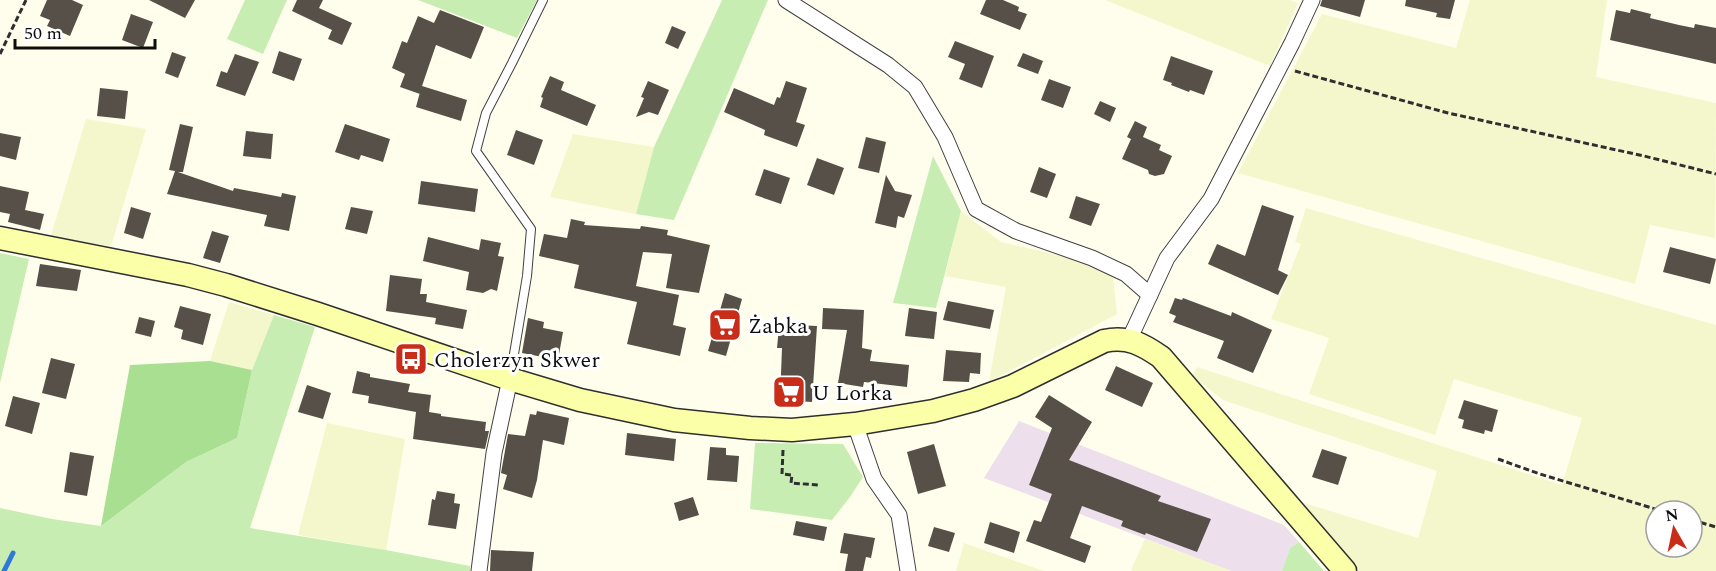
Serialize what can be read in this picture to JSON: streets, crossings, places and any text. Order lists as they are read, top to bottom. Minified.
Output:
{"places":{"supermarket":["Żabka","U Lorka"],"bus stop":["Cholerzyn Skwer"]},"scale_bar":"50 m","north":"top"}
